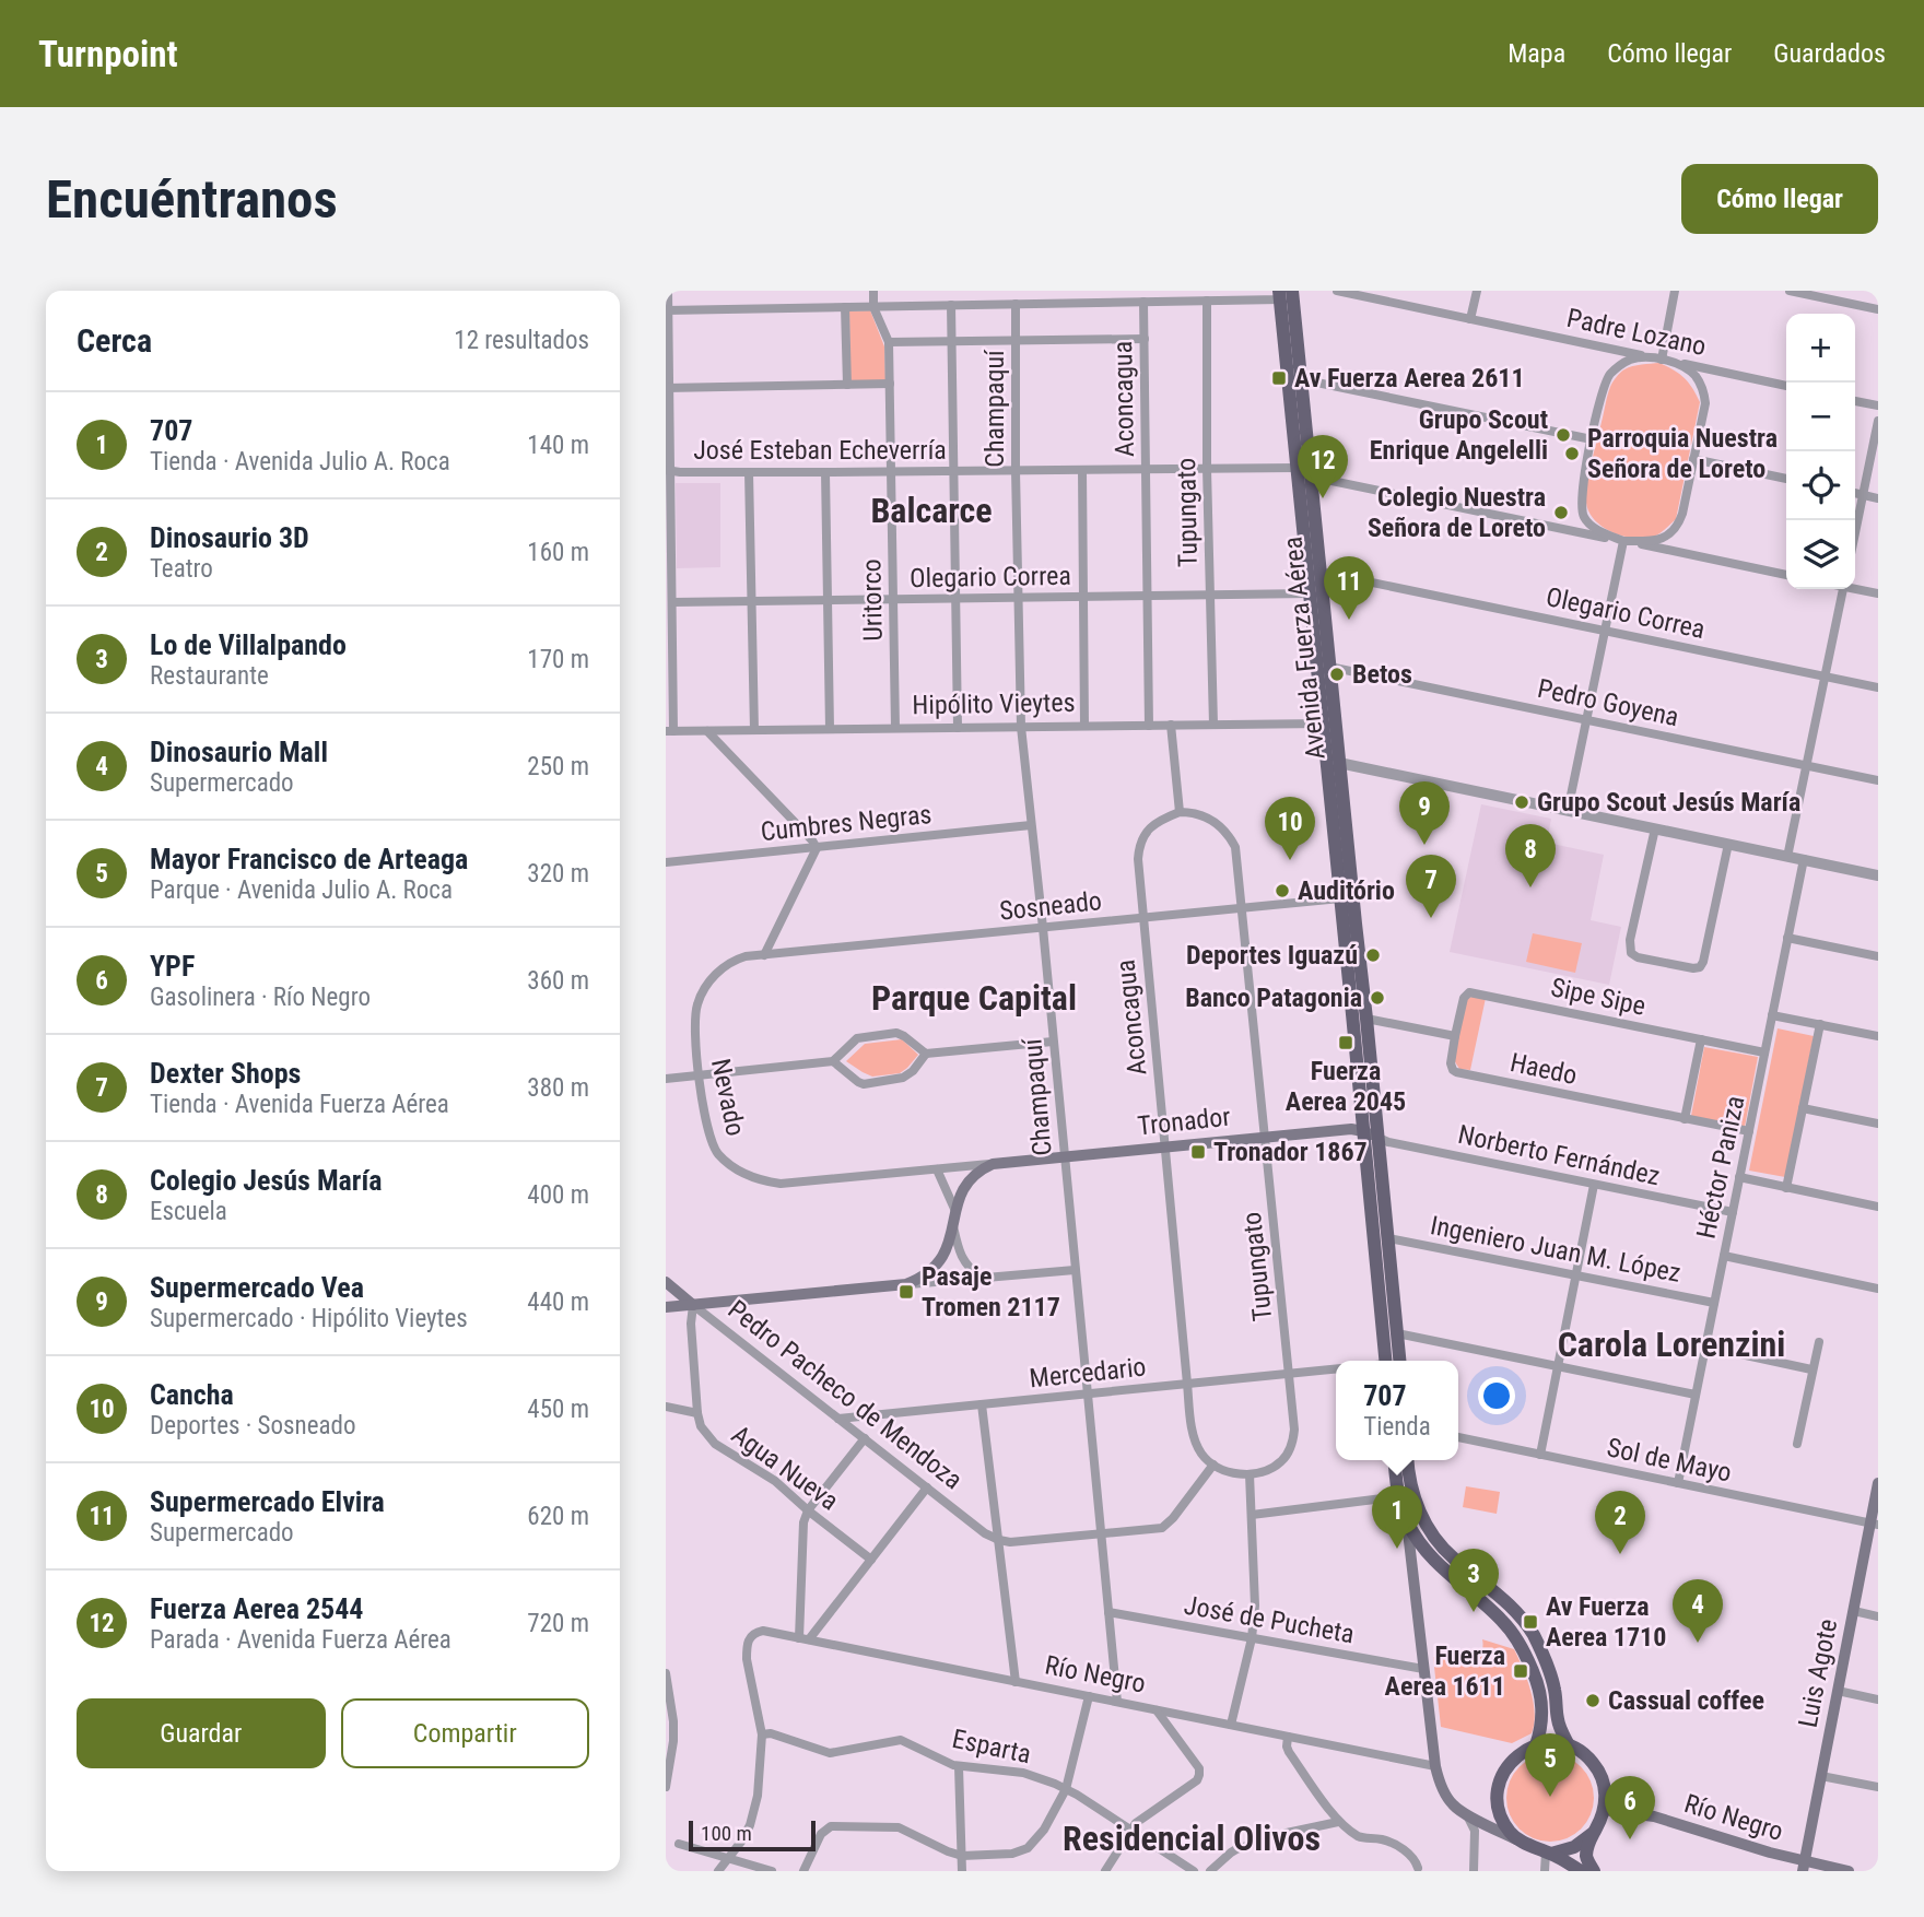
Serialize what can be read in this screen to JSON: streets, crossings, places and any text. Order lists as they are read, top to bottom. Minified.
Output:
{"streets":{"main road":["Avenida Fuerza Aérea","Tronador","Pedro Pacheco de Mendoza","Luis Agote","Río Negro"],"street":["Padre Lozano","Aconcagua","Champaquí","José Esteban Echeverría","Tupungato","Olegario Correa","Uritorco","Pedro Goyena","Hipólito Vieytes","Cumbres Negras","Sosneado","Sipe Sipe","Haedo","Nevado","Norberto Fernández","Héctor Paniza","Ingeniero Juan M. López","Mercedario","Sol de Mayo","Agua Nueva","José de Pucheta","Esparta"]},"crossings":[["Aconcagua","José Esteban Echeverría"],["Aconcagua","Tupungato"],["Aconcagua","Olegario Correa"],["Aconcagua","Hipólito Vieytes"],["Aconcagua","Sosneado"],["Aconcagua","Tronador"],["Aconcagua","Mercedario"],["Champaquí","José Esteban Echeverría"],["Champaquí","Olegario Correa"],["Champaquí","Hipólito Vieytes"],["Champaquí","Cumbres Negras"],["Champaquí","Sosneado"],["Champaquí","Tronador"],["Champaquí","Mercedario"],["Champaquí","José de Pucheta"],["Champaquí","Río Negro"],["José Esteban Echeverría","Tupungato"],["José Esteban Echeverría","Uritorco"],["José Esteban Echeverría","Avenida Fuerza Aérea"],["Tupungato","Olegario Correa"],["Tupungato","Hipólito Vieytes"],["Tupungato","Sosneado"],["Tupungato","Tronador"],["Tupungato","Mercedario"],["Olegario Correa","Uritorco"],["Olegario Correa","Avenida Fuerza Aérea"],["Uritorco","Hipólito Vieytes"],["Avenida Fuerza Aérea","Pedro Goyena"],["Avenida Fuerza Aérea","Hipólito Vieytes"],["Avenida Fuerza Aérea","Sosneado"],["Avenida Fuerza Aérea","Tronador"],["Avenida Fuerza Aérea","Norberto Fernández"],["Avenida Fuerza Aérea","Ingeniero Juan M. López"],["Sosneado","Nevado"],["Sipe Sipe","Haedo"],["Sipe Sipe","Héctor Paniza"],["Haedo","Héctor Paniza"],["Nevado","Tronador"],["Tronador","Norberto Fernández"],["Norberto Fernández","Héctor Paniza"],["Héctor Paniza","Ingeniero Juan M. López"],["Héctor Paniza","Sol de Mayo"],["Mercedario","Pedro Pacheco de Mendoza"],["Pedro Pacheco de Mendoza","Agua Nueva"],["Sol de Mayo","Luis Agote"],["Luis Agote","Río Negro"],["Río Negro","Esparta"]],"districts":["Balcarce","Parque Capital","Carola Lorenzini","Residencial Olivos"],"places":{"transit":["Av Fuerza Aerea 2611","Fuerza Aerea 2045","Tronador 1867","Pasaje Tromen 2117","Av Fuerza Aerea 1710","Fuerza Aerea 1611"],"other":["Grupo Scout Enrique Angelelli","Parroquia Nuestra Señora de Loreto","Colegio Nuestra Señora de Loreto","Betos","Grupo Scout Jesús María","Auditório","Deportes Iguazú","Banco Patagonia","Cassual coffee"]},"scale_bar":"100 m","page":{"header":"Turnpoint","nav":["Mapa","Cómo llegar","Guardados"],"buttons":["Cómo llegar",["Guardar","Compartir"]],"title":"Encuéntranos","heading":["Cerca","12 resultados"],"map_buttons":["+","−"],"list":[{"mark":"1","name":"707","note":"Tienda · Avenida Julio A. Roca","value":"140 m"},{"mark":"2","name":"Dinosaurio 3D","note":"Teatro","value":"160 m"},{"mark":"3","name":"Lo de Villalpando","note":"Restaurante","value":"170 m"},{"mark":"4","name":"Dinosaurio Mall","note":"Supermercado","value":"250 m"},{"mark":"5","name":"Mayor Francisco de Arteaga","note":"Parque · Avenida Julio A. Roca","value":"320 m"},{"mark":"6","name":"YPF","note":"Gasolinera · Río Negro","value":"360 m"},{"mark":"7","name":"Dexter Shops","note":"Tienda · Avenida Fuerza Aérea","value":"380 m"},{"mark":"8","name":"Colegio Jesús María","note":"Escuela","value":"400 m"},{"mark":"9","name":"Supermercado Vea","note":"Supermercado · Hipólito Vieytes","value":"440 m"},{"mark":"10","name":"Cancha","note":"Deportes · Sosneado","value":"450 m"},{"mark":"11","name":"Supermercado Elvira","note":"Supermercado","value":"620 m"},{"mark":"12","name":"Fuerza Aerea 2544","note":"Parada · Avenida Fuerza Aérea","value":"720 m"}],"pins":["12","11","9","10","8","7","1","2","3","4","5","6"],"popup":["707","Tienda"],"scale":"100 m"}}
